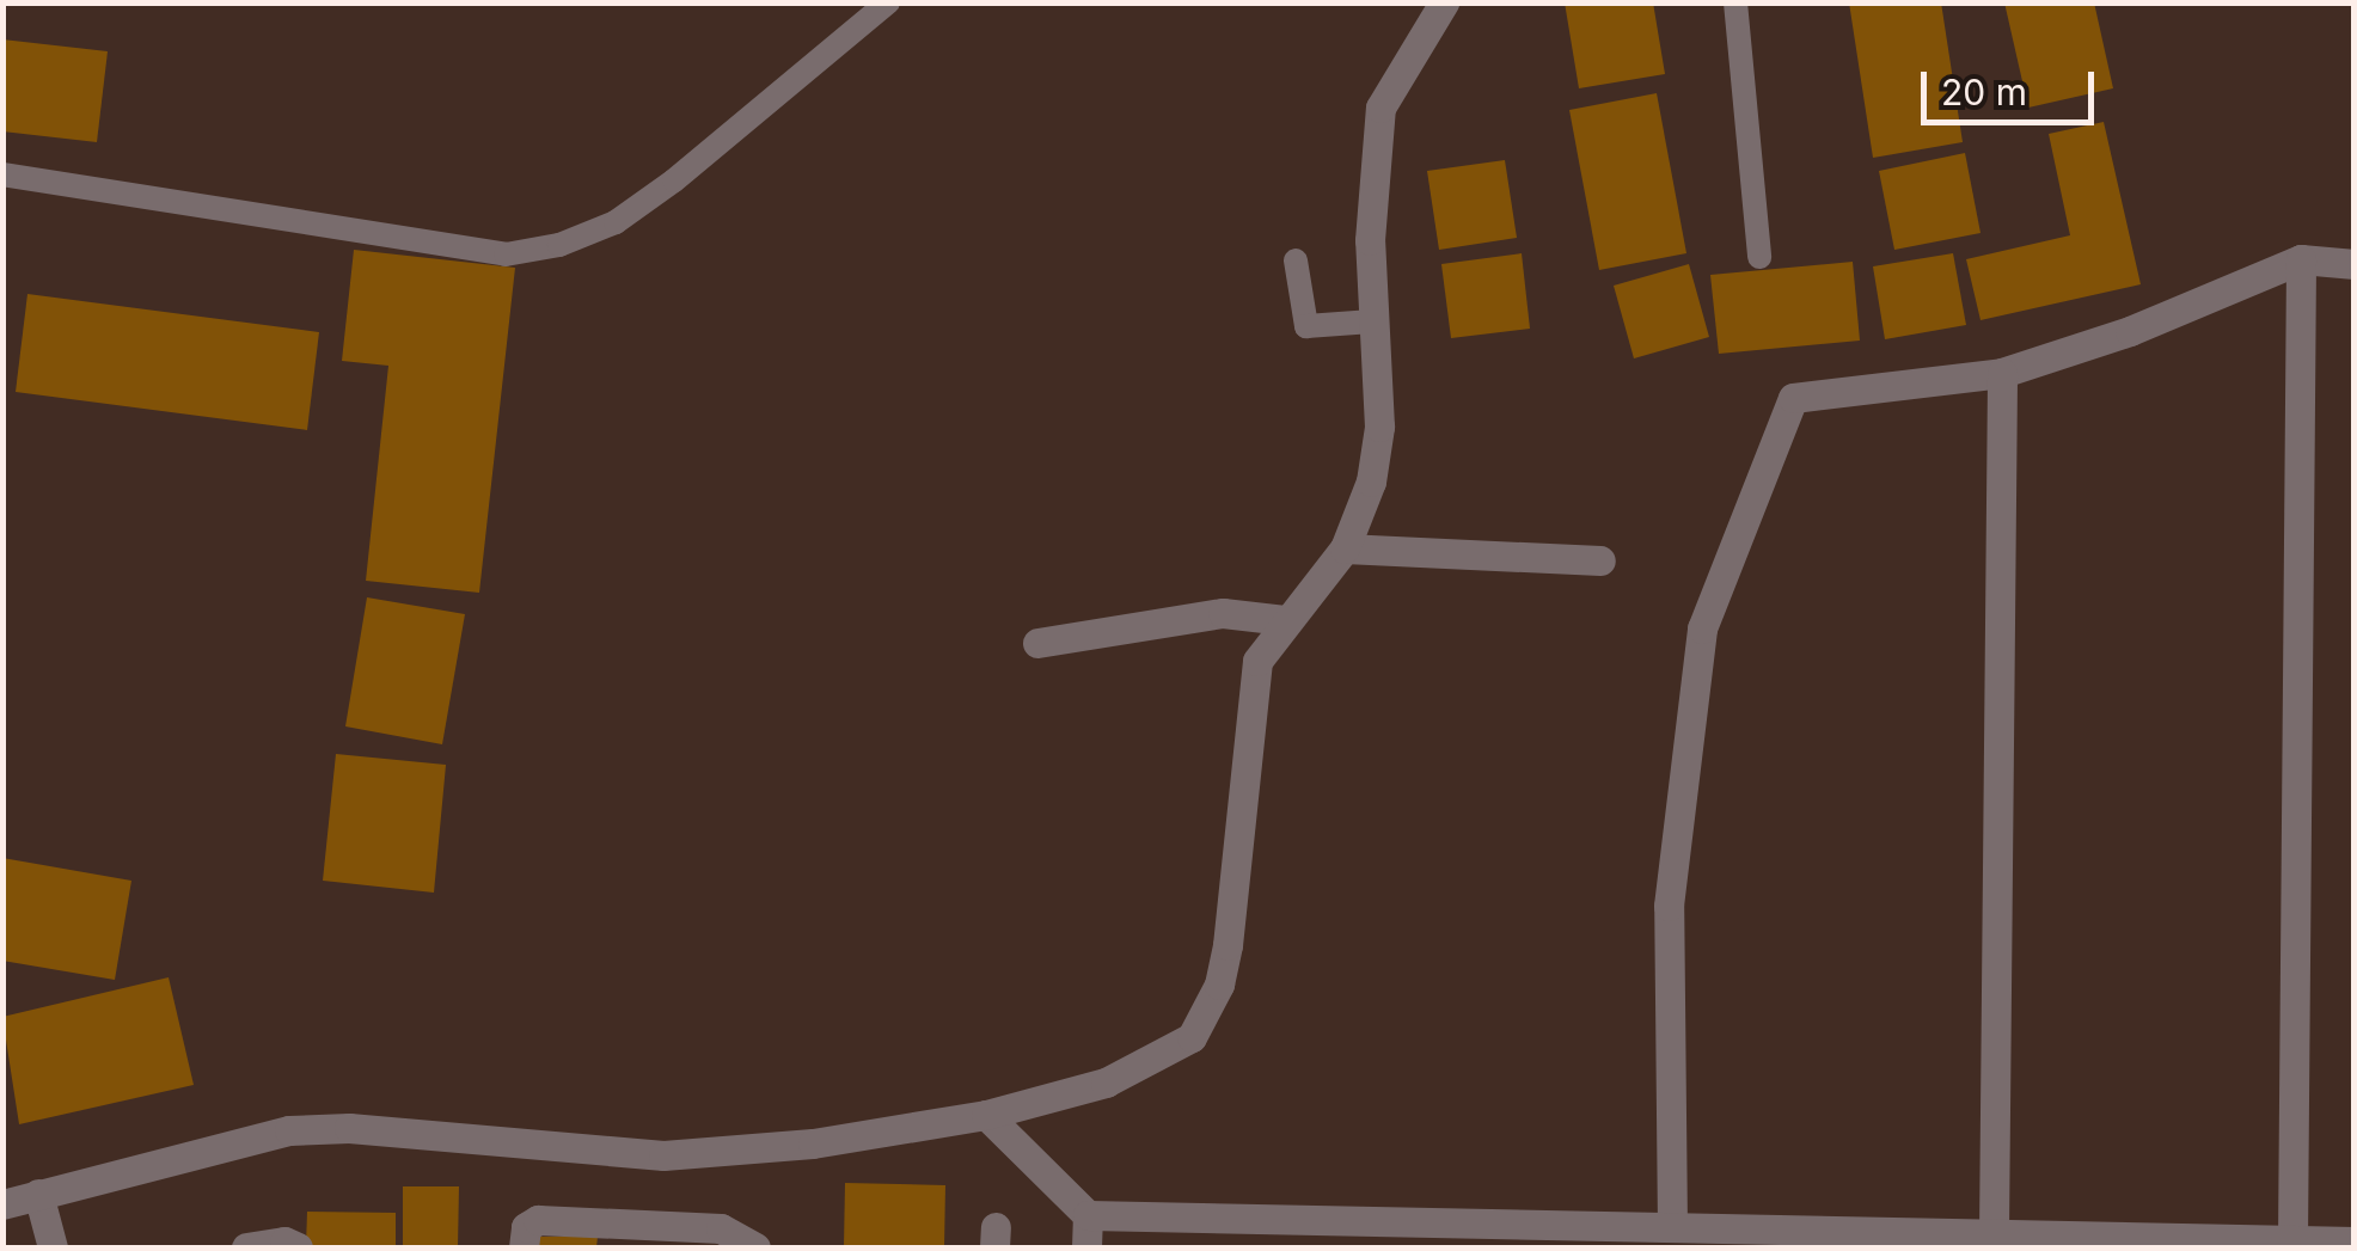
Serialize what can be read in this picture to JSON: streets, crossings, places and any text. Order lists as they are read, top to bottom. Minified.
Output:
{"scale_bar":"20 m"}
